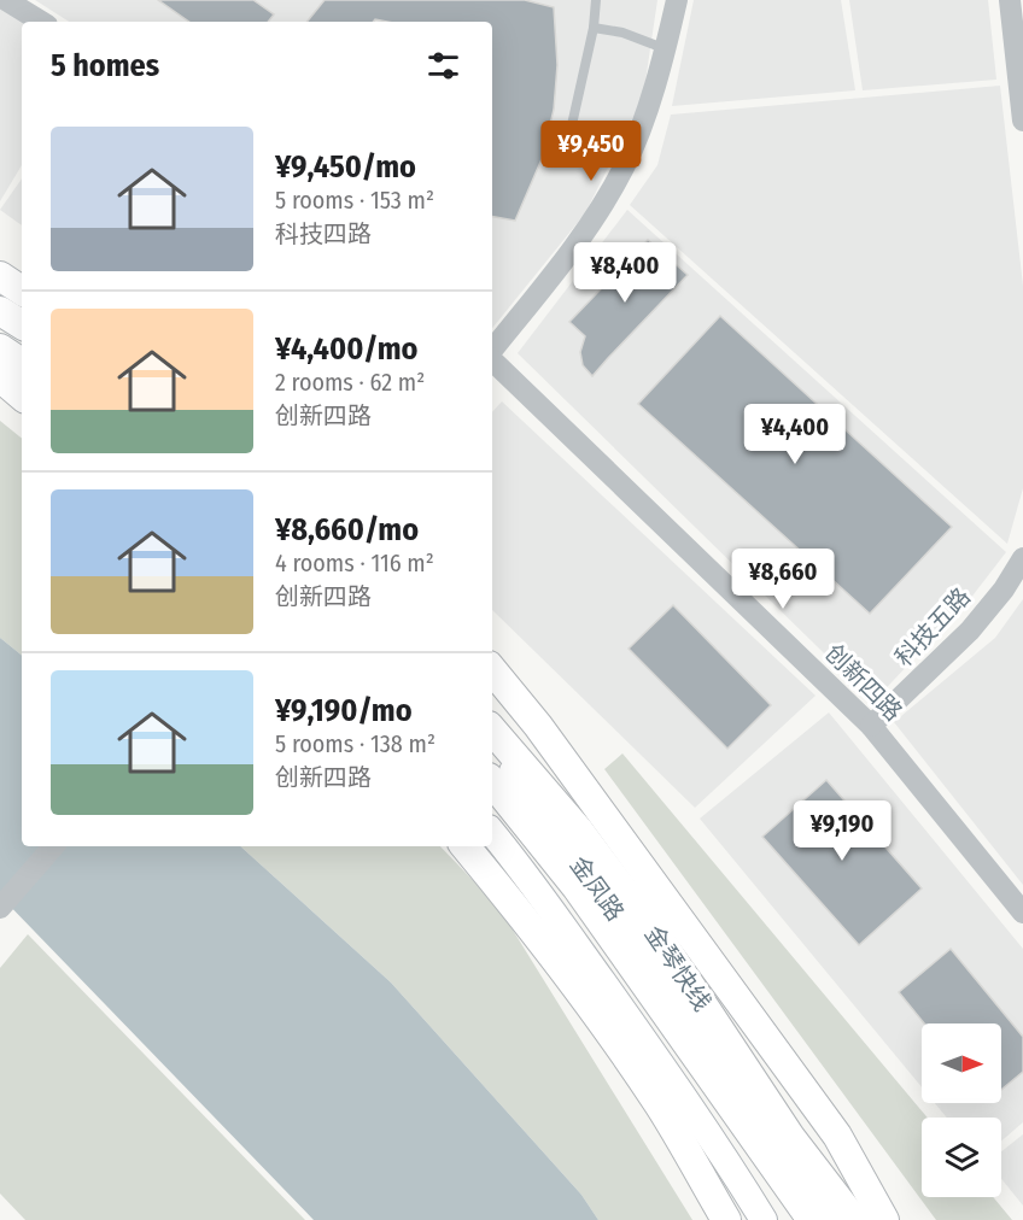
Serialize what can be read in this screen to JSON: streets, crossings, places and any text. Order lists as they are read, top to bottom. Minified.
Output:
{"streets":{"highway":["金琴快线"],"main road":["金凤路"],"street":["科技五路","创新四路"]},"crossings":[["科技五路","创新四路"]],"north":"right","page":{"heading":"5 homes","list":[{"name":"¥9,450/mo","note":"5 rooms · 153 m² · 科技四路"},{"name":"¥4,400/mo","note":"2 rooms · 62 m² · 创新四路"},{"name":"¥8,660/mo","note":"4 rooms · 116 m² · 创新四路"},{"name":"¥9,190/mo","note":"5 rooms · 138 m² · 创新四路"}],"price":["¥9,450","¥8,400","¥4,400","¥8,660","¥9,190"]}}
